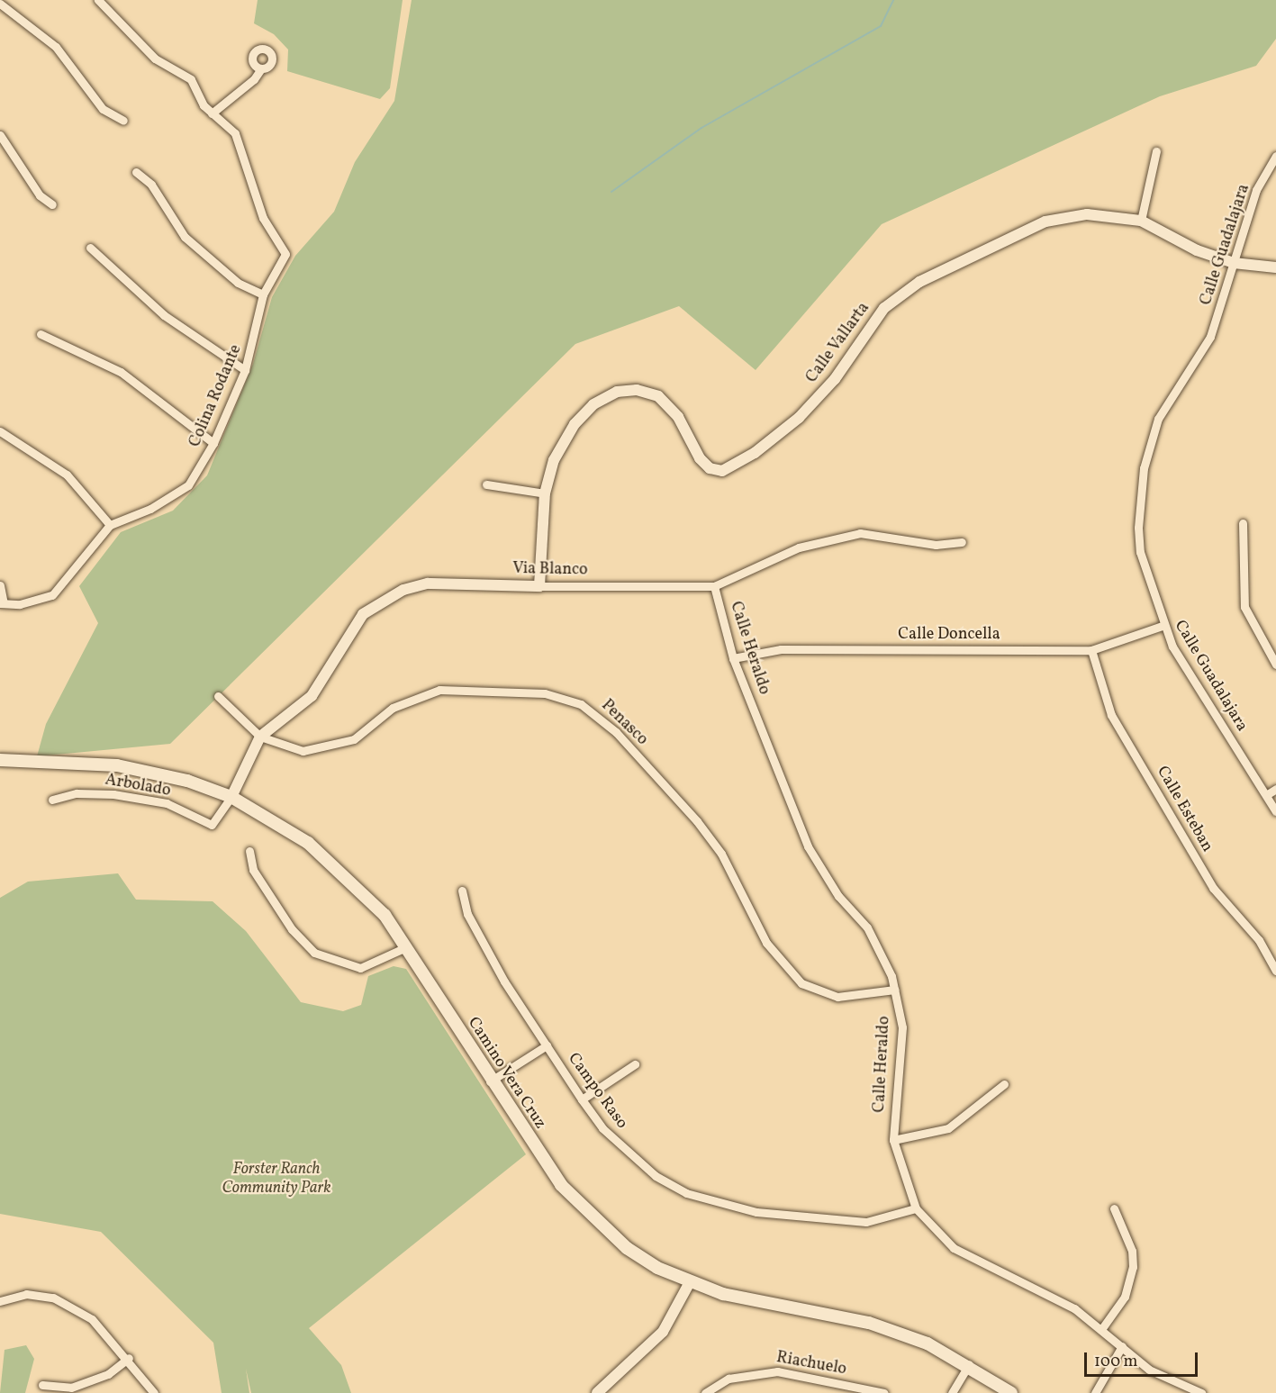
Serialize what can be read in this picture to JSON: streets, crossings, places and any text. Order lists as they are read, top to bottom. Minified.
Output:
{"streets":{"main road":["Camino Vera Cruz"],"street":["Calle Guadalajara","Calle Vallarta","Colina Rodante","Via Blanco","Calle Doncella","Calle Heraldo","Penasco","Arbolado","Calle Esteban","Campo Raso","Riachuelo"]},"crossings":[["Calle Guadalajara","Calle Vallarta"],["Calle Guadalajara","Calle Doncella"],["Calle Vallarta","Via Blanco"],["Via Blanco","Calle Heraldo"],["Via Blanco","Penasco"],["Via Blanco","Arbolado"],["Via Blanco","Camino Vera Cruz"],["Calle Doncella","Calle Heraldo"],["Calle Doncella","Calle Esteban"],["Calle Heraldo","Penasco"],["Calle Heraldo","Campo Raso"],["Arbolado","Camino Vera Cruz"]],"parks":["Forster Ranch Community Park"],"scale_bar":"100 m"}
